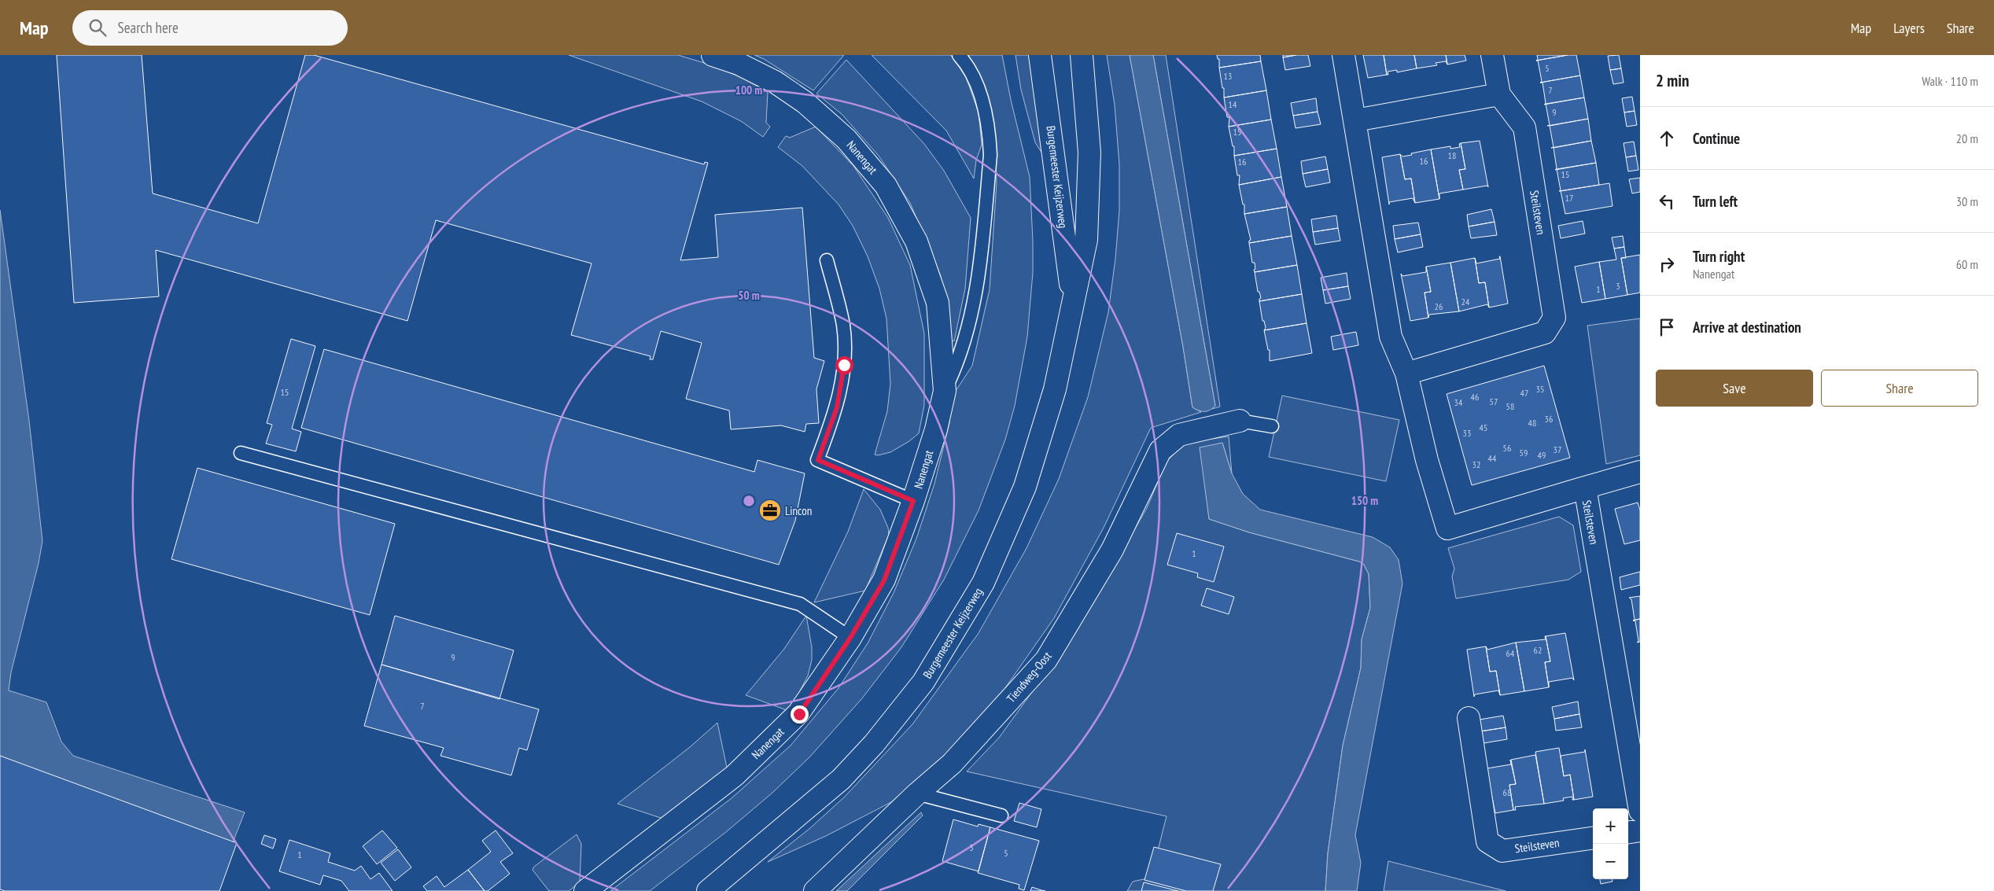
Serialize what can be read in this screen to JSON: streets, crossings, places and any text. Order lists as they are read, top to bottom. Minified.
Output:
{"streets":{"street":["Nanengat","Burgemeester Keijzerweg","Steilsteven","Tiendweg-Oost"]},"places":{"office":["Lincon"]},"house_numbers":["5","13","7","14","9","15","18","16","16","15","17","3","1","24","26","35","15","47","46","57","34","58","36","48","45","33","56","37","59","49","44","32","1","62","64","9","7","68","3","5","1"],"page":{"header":"Map","search":"Search here","nav":["Map","Layers","Share"],"heading":["2 min","Walk · 110 m"],"list":[["Continue","20 m"],["Turn left","30 m"],["Turn right","Nanengat","60 m"],"Arrive at destination"],"buttons":["Save","Share"],"map_buttons":["+","−"]},"rings":["100 m","50 m","150 m"]}
